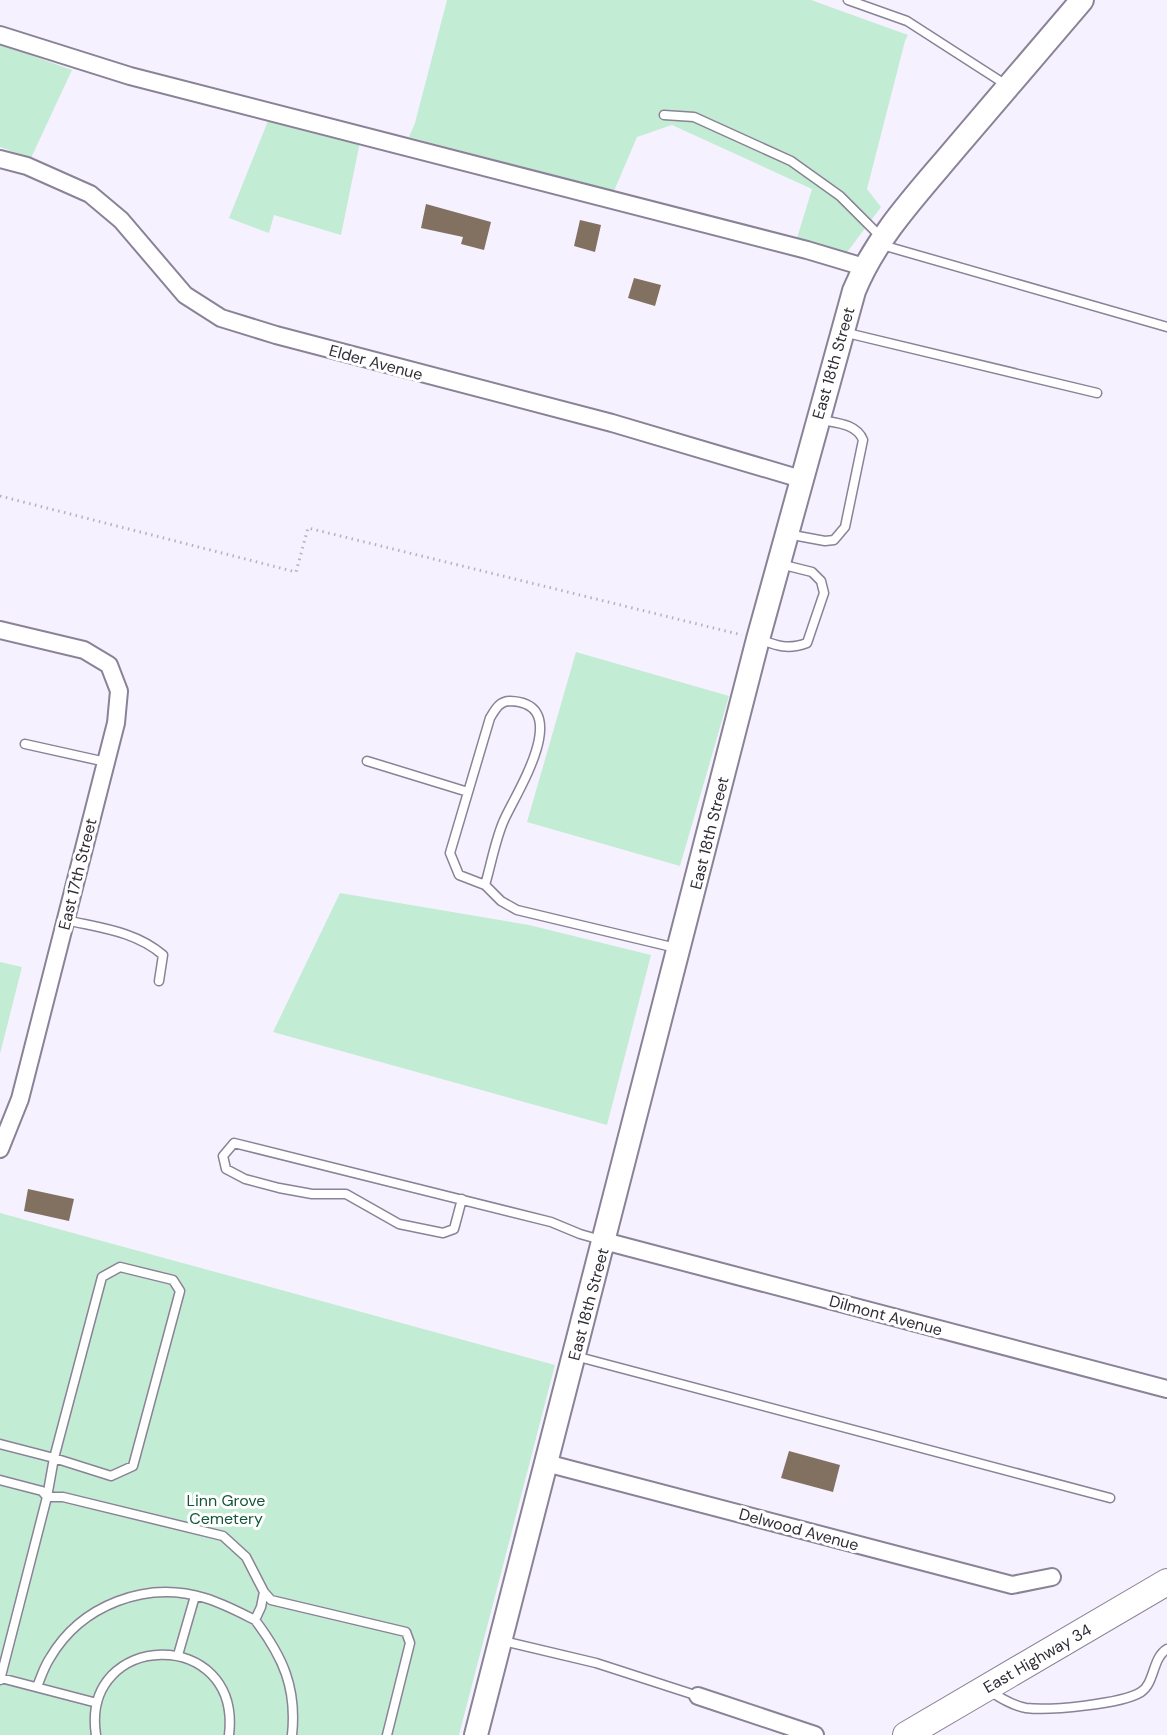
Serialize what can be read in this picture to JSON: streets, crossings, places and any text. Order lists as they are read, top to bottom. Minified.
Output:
{"streets":{"main road":["East Highway 34"],"street":["Elder Avenue","East 18th Street","East 17th Street","Dilmont Avenue","Delwood Avenue"]},"crossings":[["Elder Avenue","East 18th Street"],["East 18th Street","Dilmont Avenue"],["East 18th Street","Delwood Avenue"]],"parks":["Linn Grove Cemetery"]}
